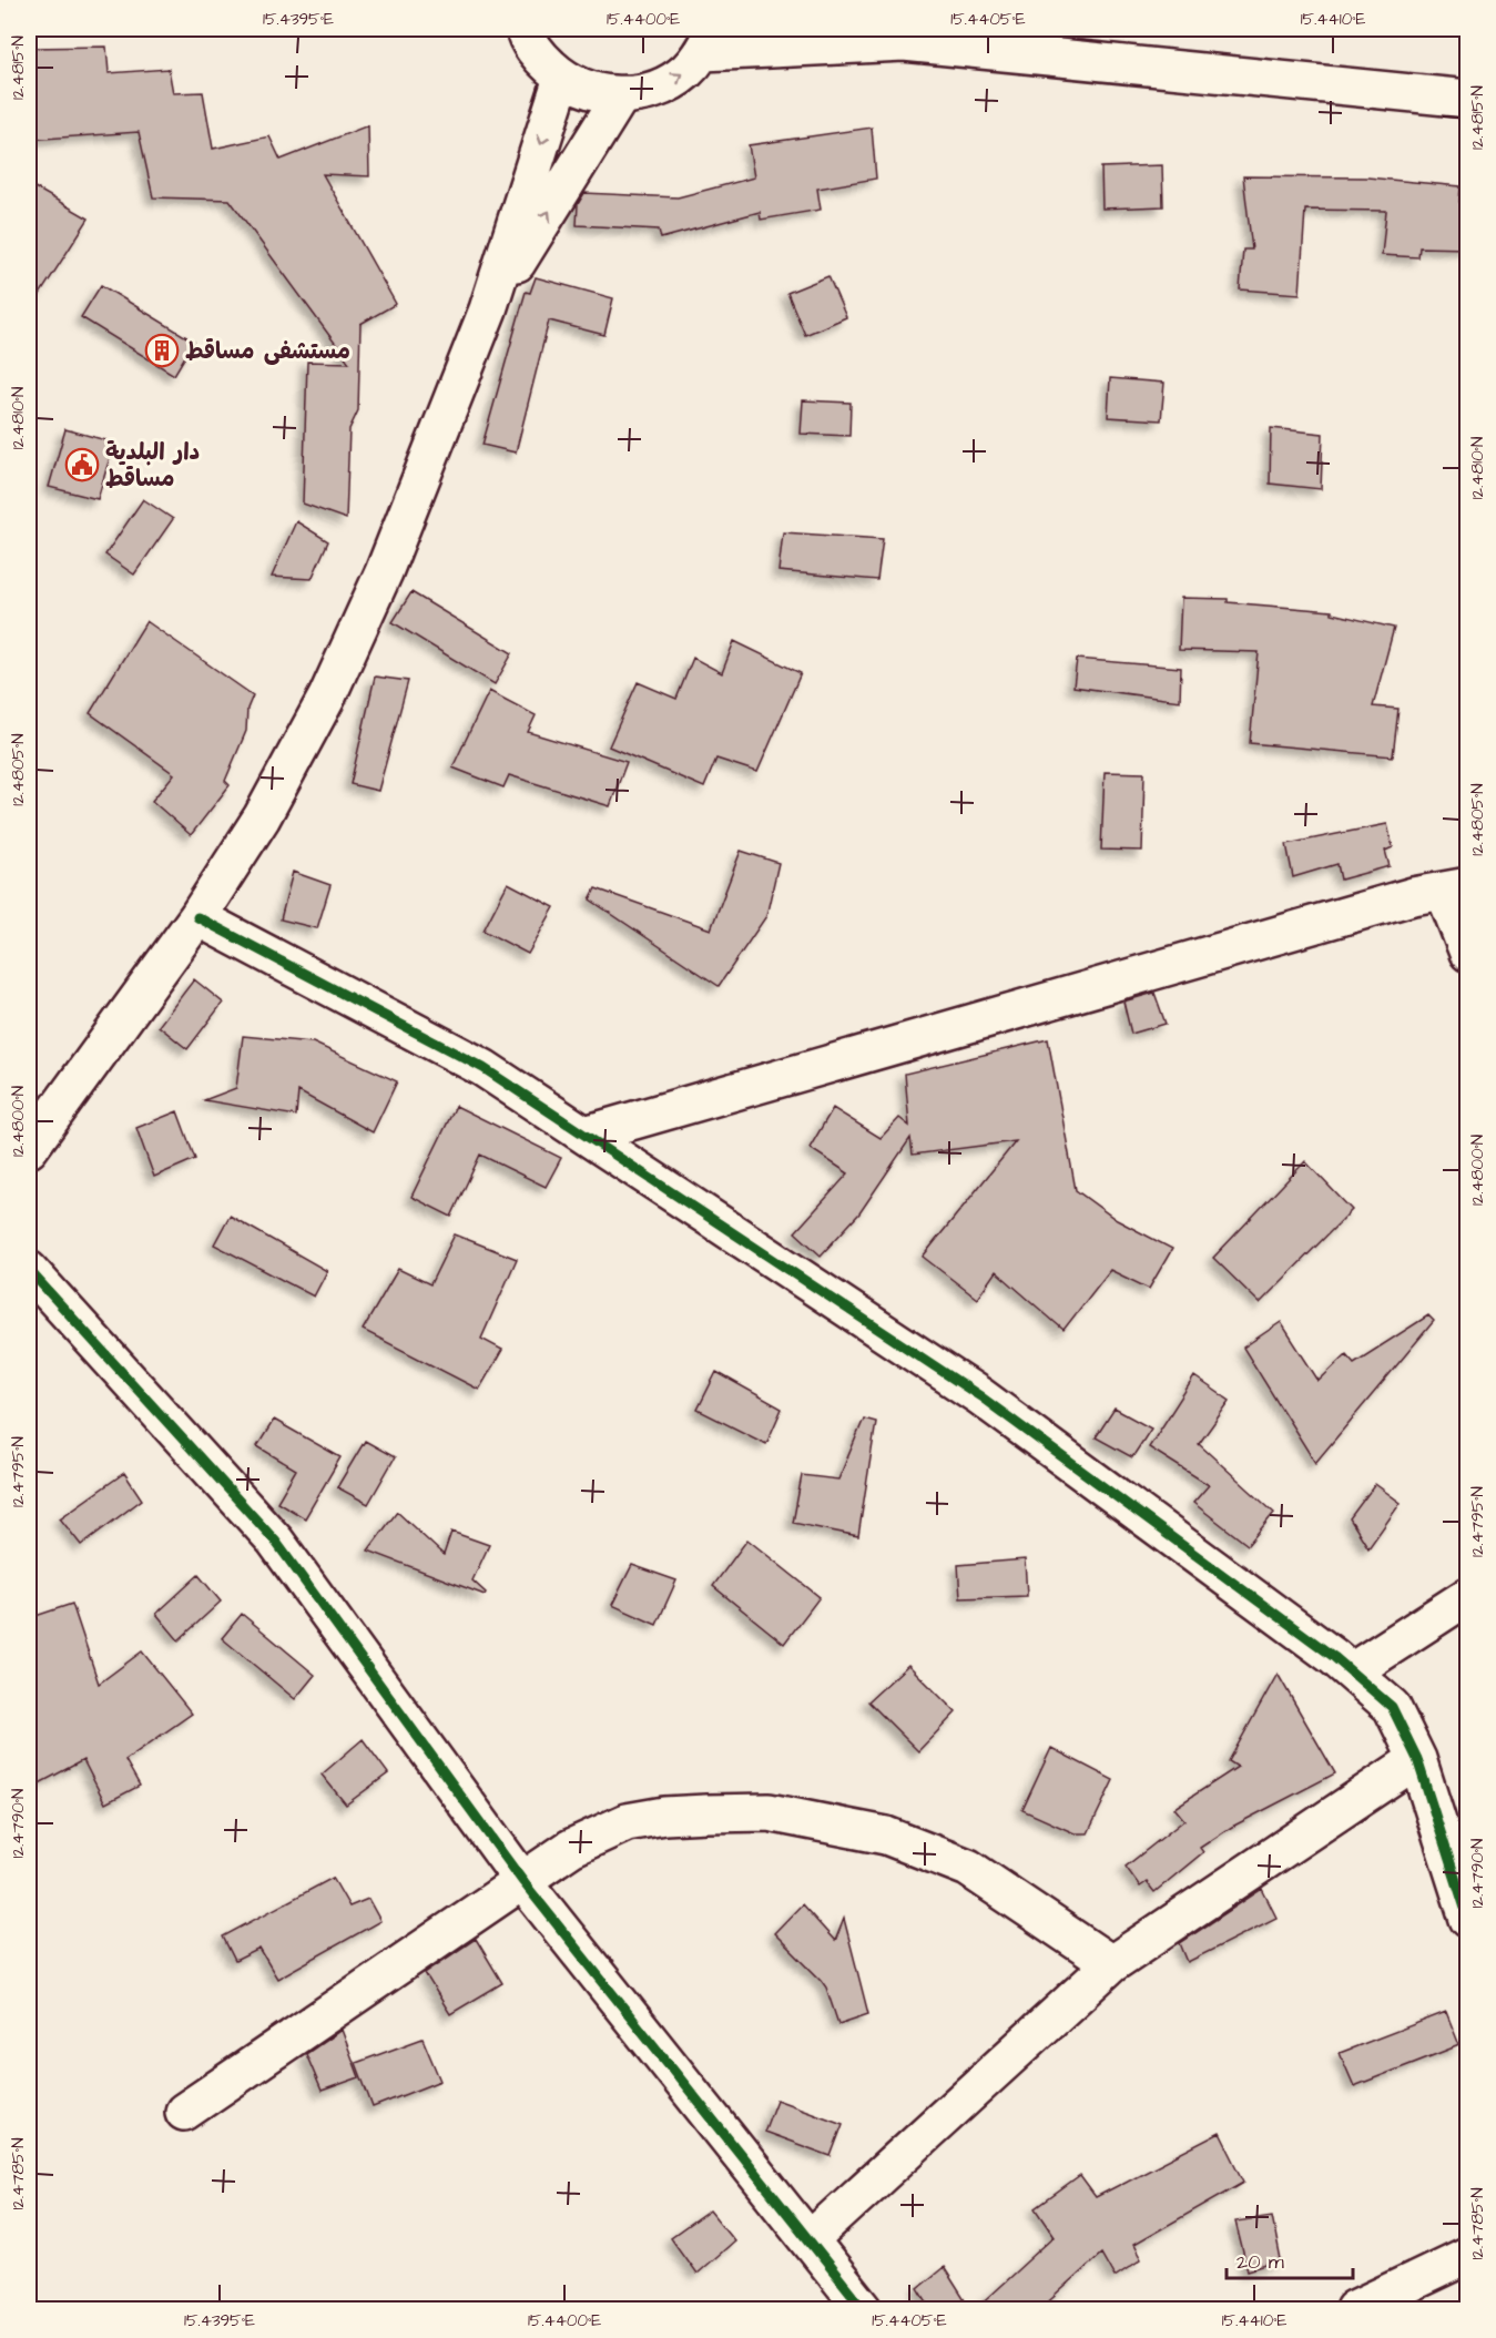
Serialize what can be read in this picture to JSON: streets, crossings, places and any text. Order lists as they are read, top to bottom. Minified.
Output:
{"places":{"building":["مستشفى مساقط"],"public building":["دار البلدية مساقط"]},"scale_bar":"20 m","coordinates":["15.4395°E","15.4400°E","15.4405°E","15.4410°E","12.4815°N","12.4810°N","12.4805°N","12.4800°N","12.4795°N","12.4790°N","12.4785°N"]}
